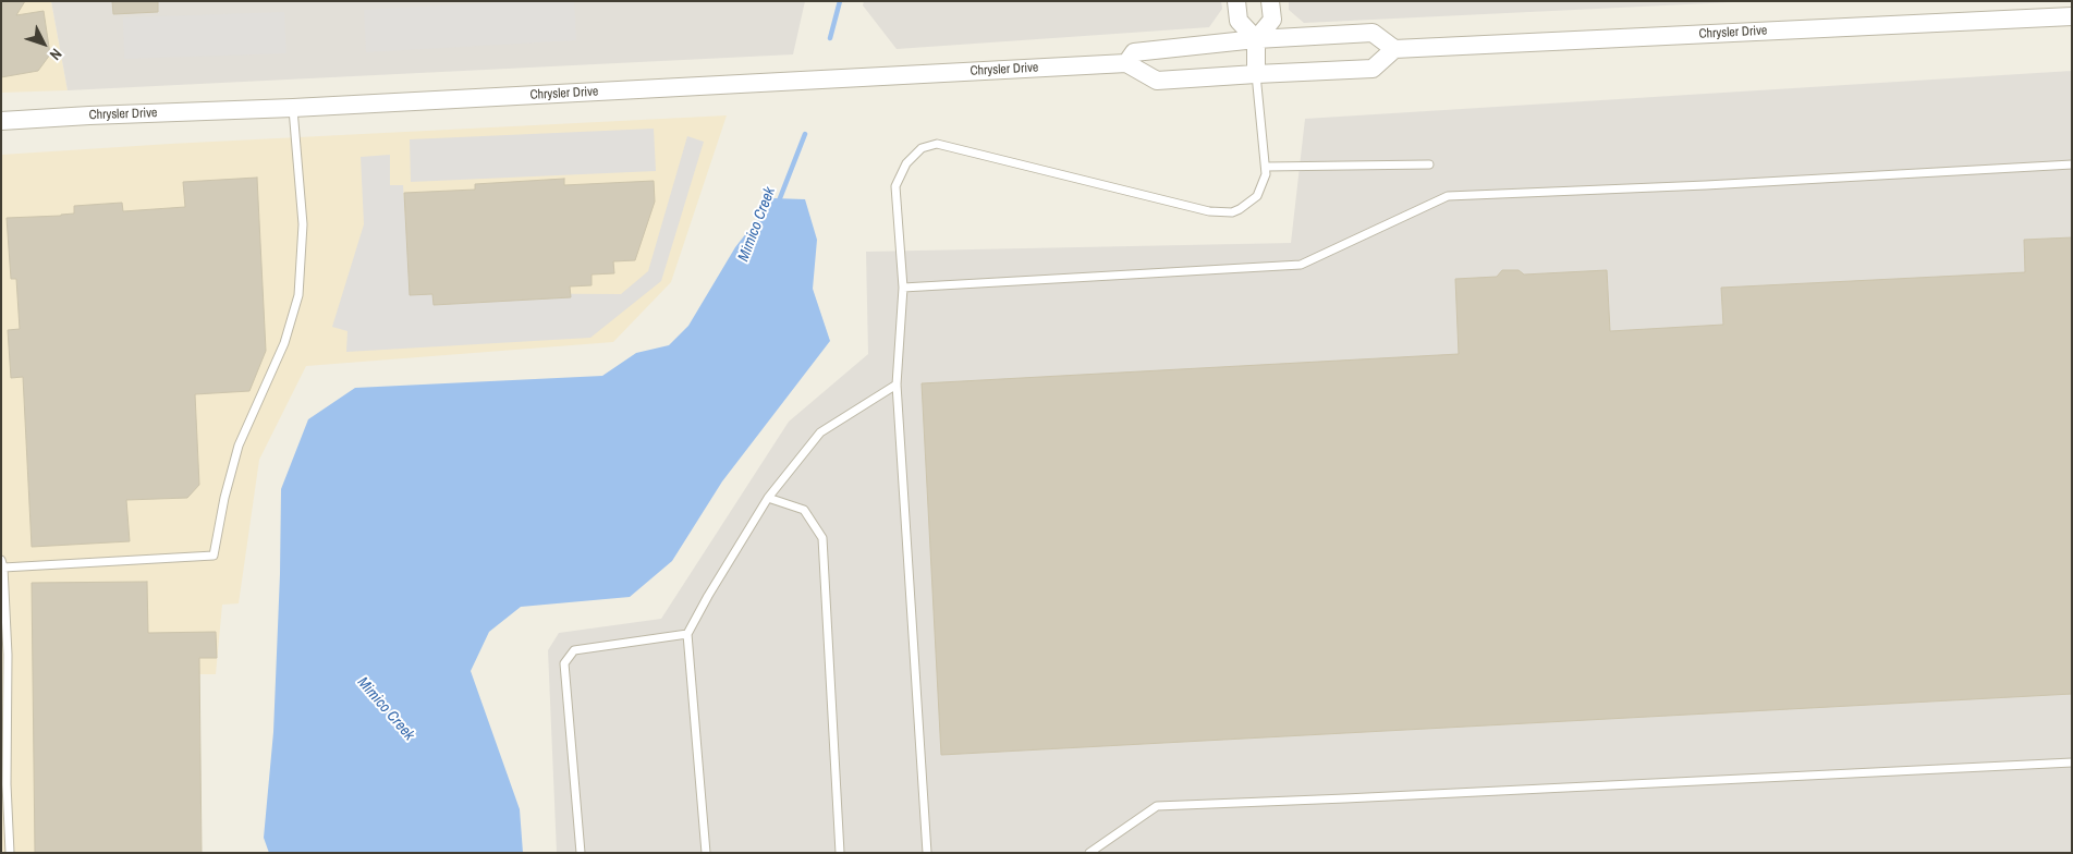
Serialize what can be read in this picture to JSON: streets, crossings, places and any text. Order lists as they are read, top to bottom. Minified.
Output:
{"streets":{"street":["Chrysler Drive"]},"water":["Mimico Creek"],"north":"bottom right"}
